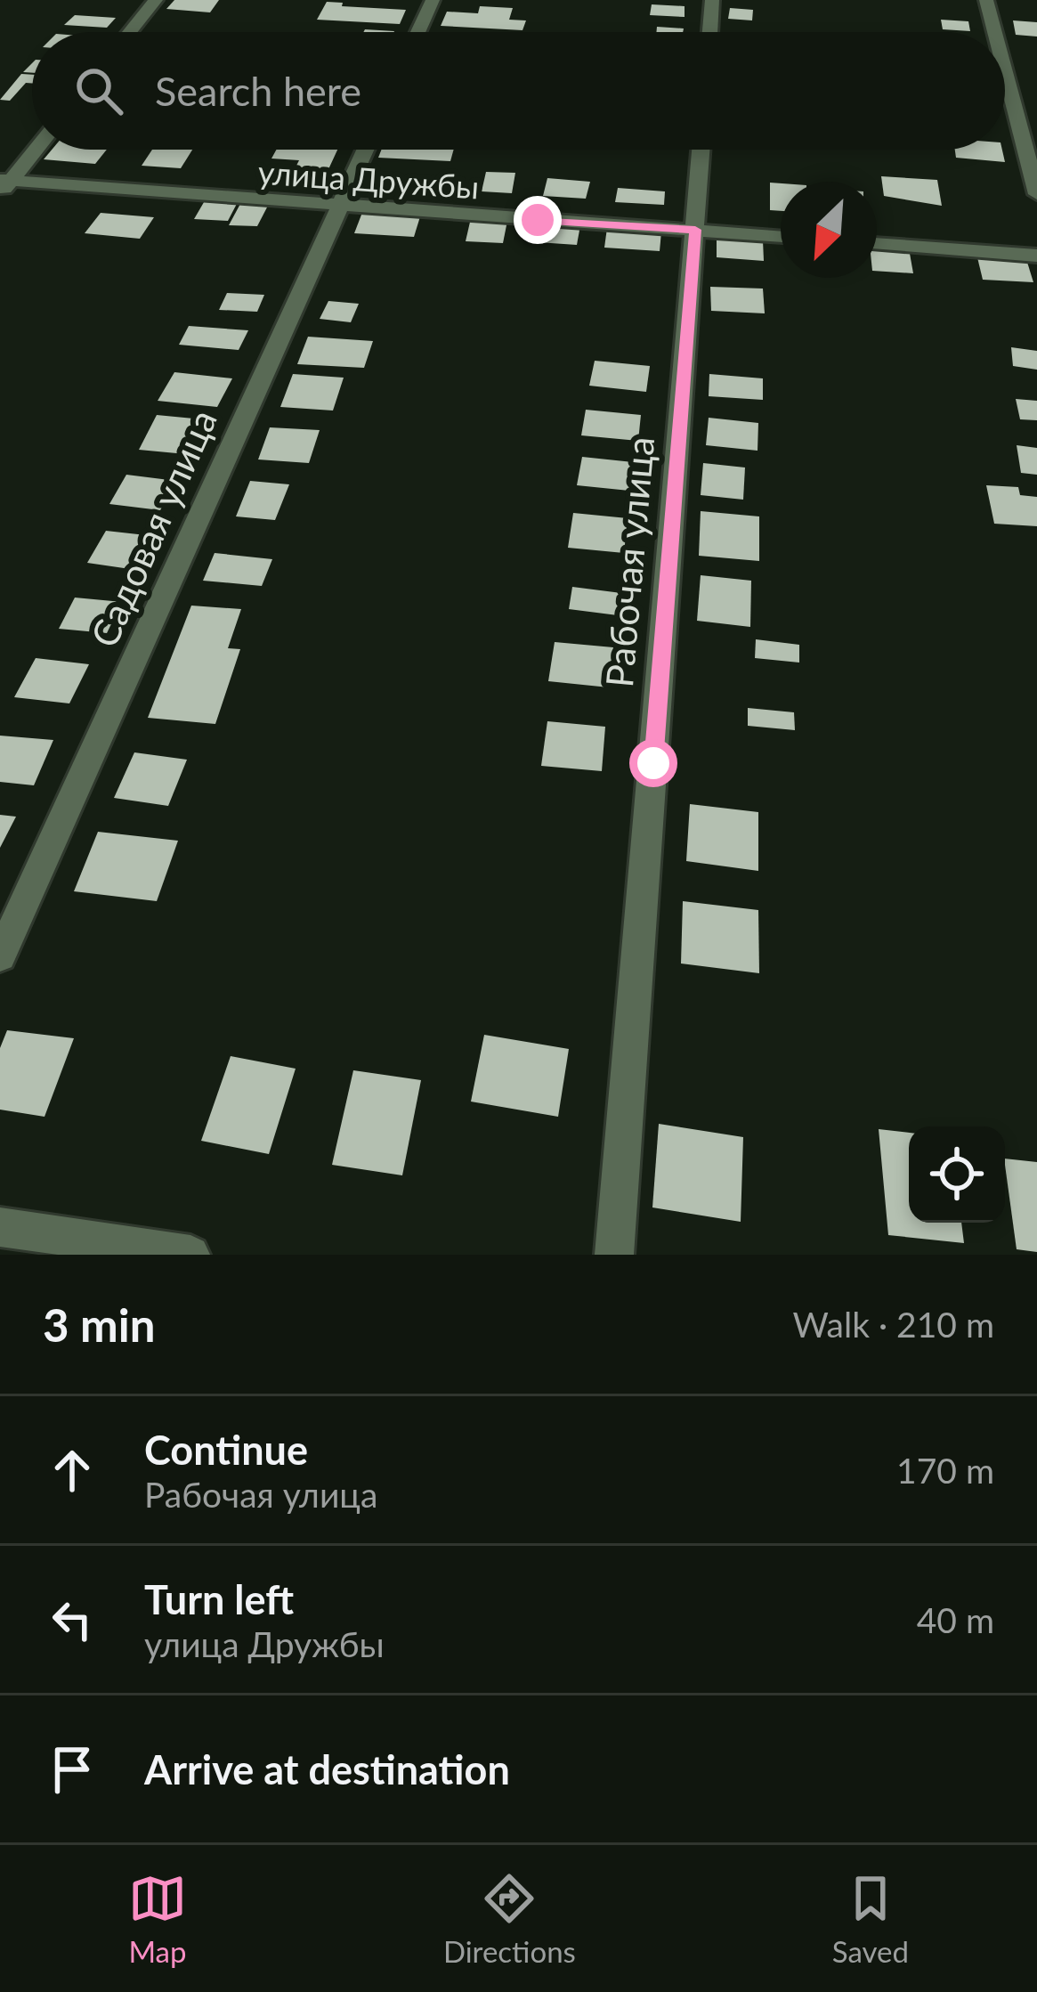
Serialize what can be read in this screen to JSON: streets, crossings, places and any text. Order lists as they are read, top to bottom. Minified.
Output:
{"streets":{"street":["улица Дружбы","Садовая улица","Рабочая улица"]},"crossings":[["улица Дружбы","Садовая улица"],["улица Дружбы","Рабочая улица"]],"north":"bottom left","page":{"search":"Search here","heading":["3 min","Walk · 210 m"],"list":[["Continue","Рабочая улица","170 m"],["Turn left","улица Дружбы","40 m"],"Arrive at destination"],"nav":["Map","Directions","Saved"]}}
